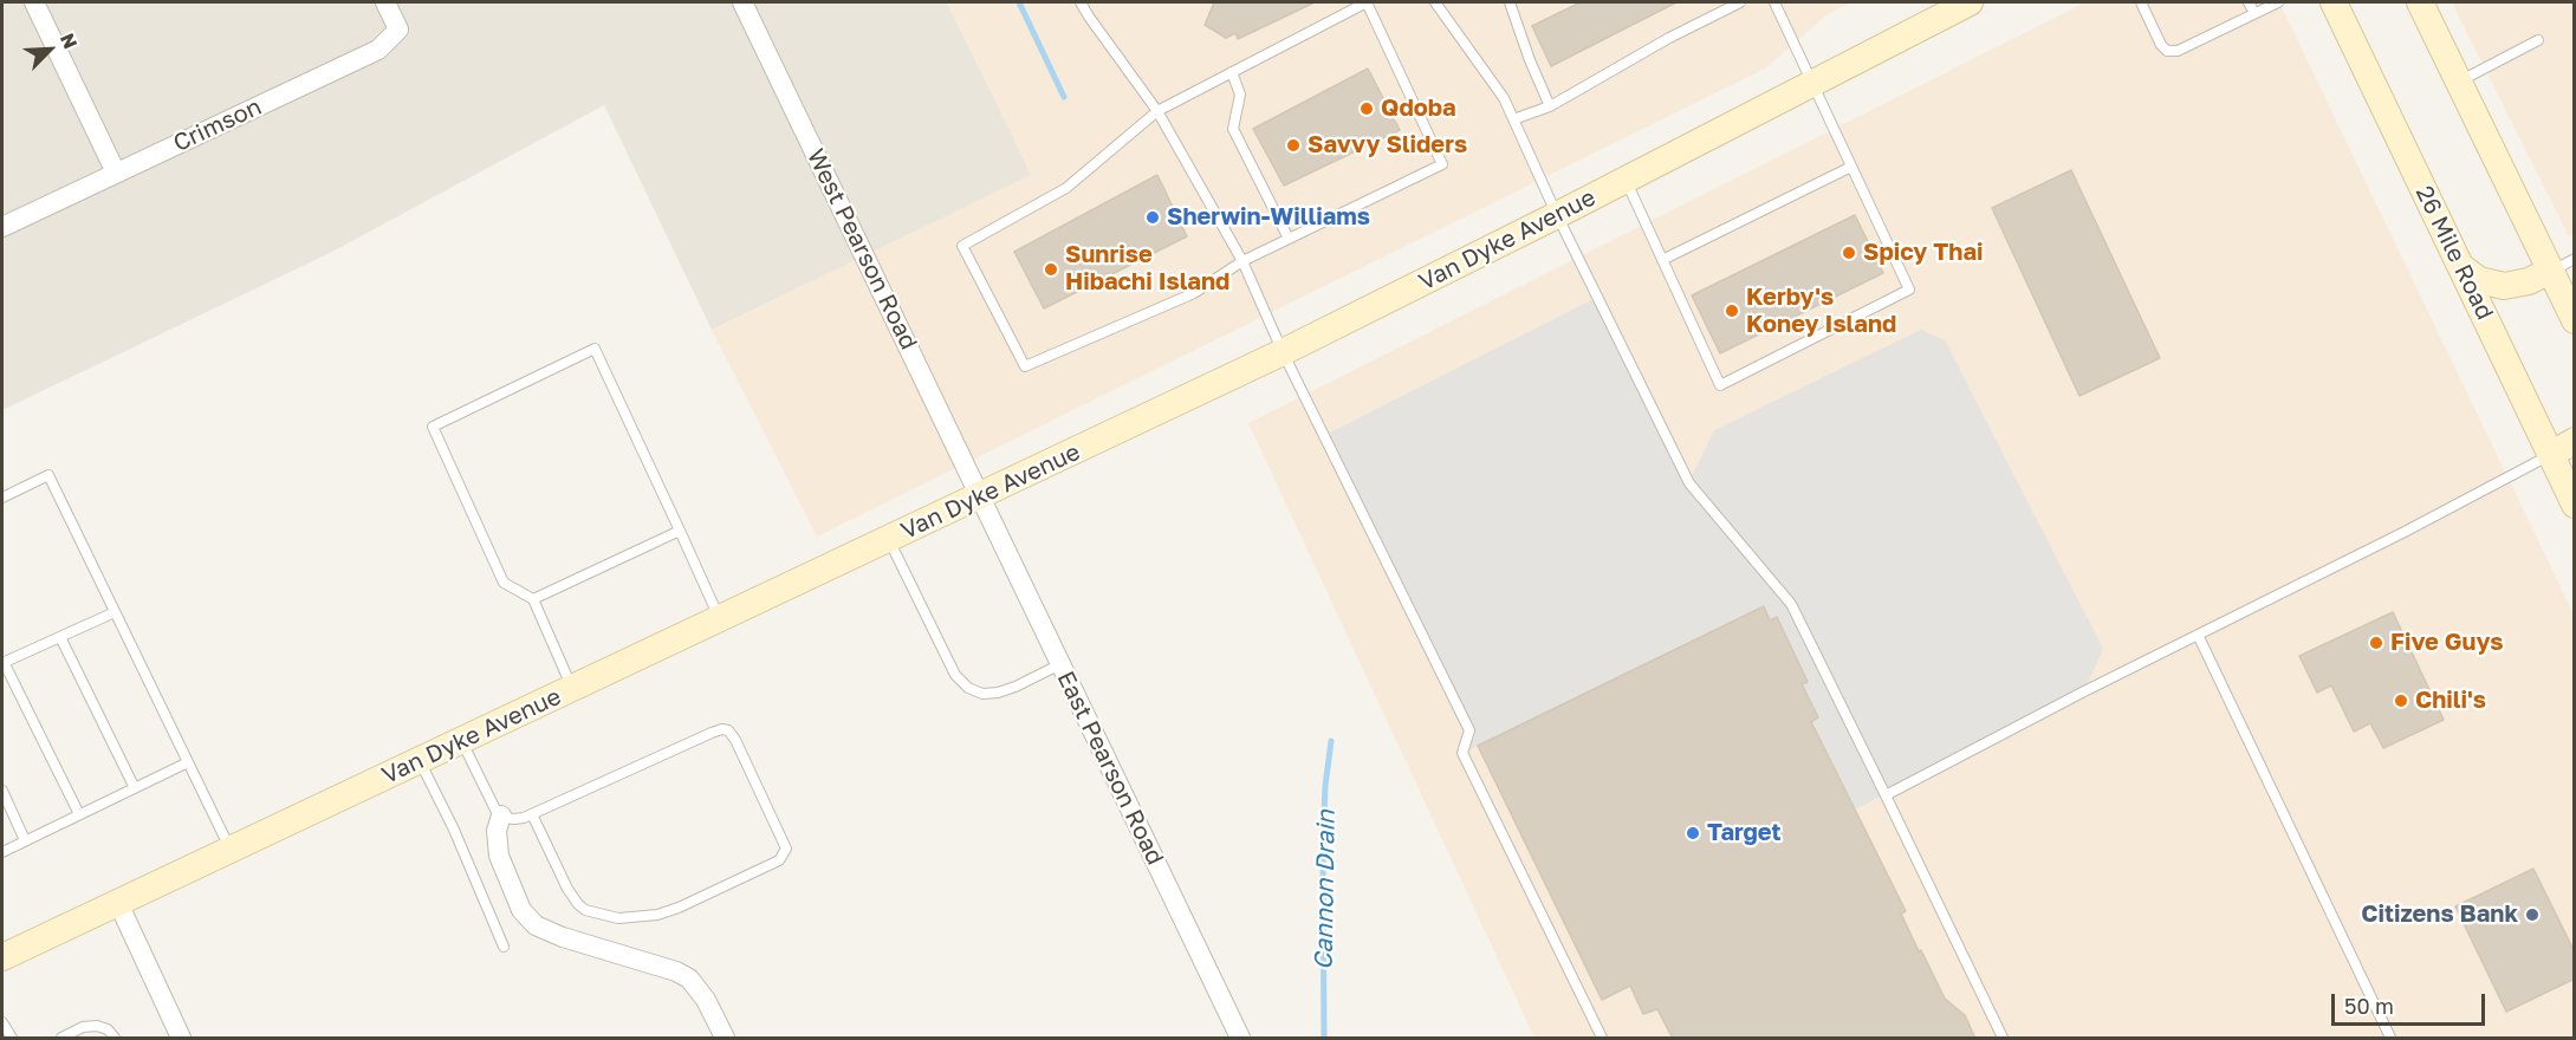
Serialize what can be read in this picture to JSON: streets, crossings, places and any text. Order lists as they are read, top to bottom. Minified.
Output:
{"streets":{"main road":["Van Dyke Avenue","26 Mile Road"],"street":["Crimson","West Pearson Road","East Pearson Road"]},"crossings":[["Van Dyke Avenue","West Pearson Road"],["Van Dyke Avenue","East Pearson Road"],["West Pearson Road","East Pearson Road"]],"water":["Cannon Drain"],"places":["Qdoba","Savvy Sliders","Sherwin-Williams","Spicy Thai","Sunrise Hibachi Island","Kerby's Koney Island","Five Guys","Chili's","Target","Citizens Bank"],"scale_bar":"50 m","north":"top right"}
